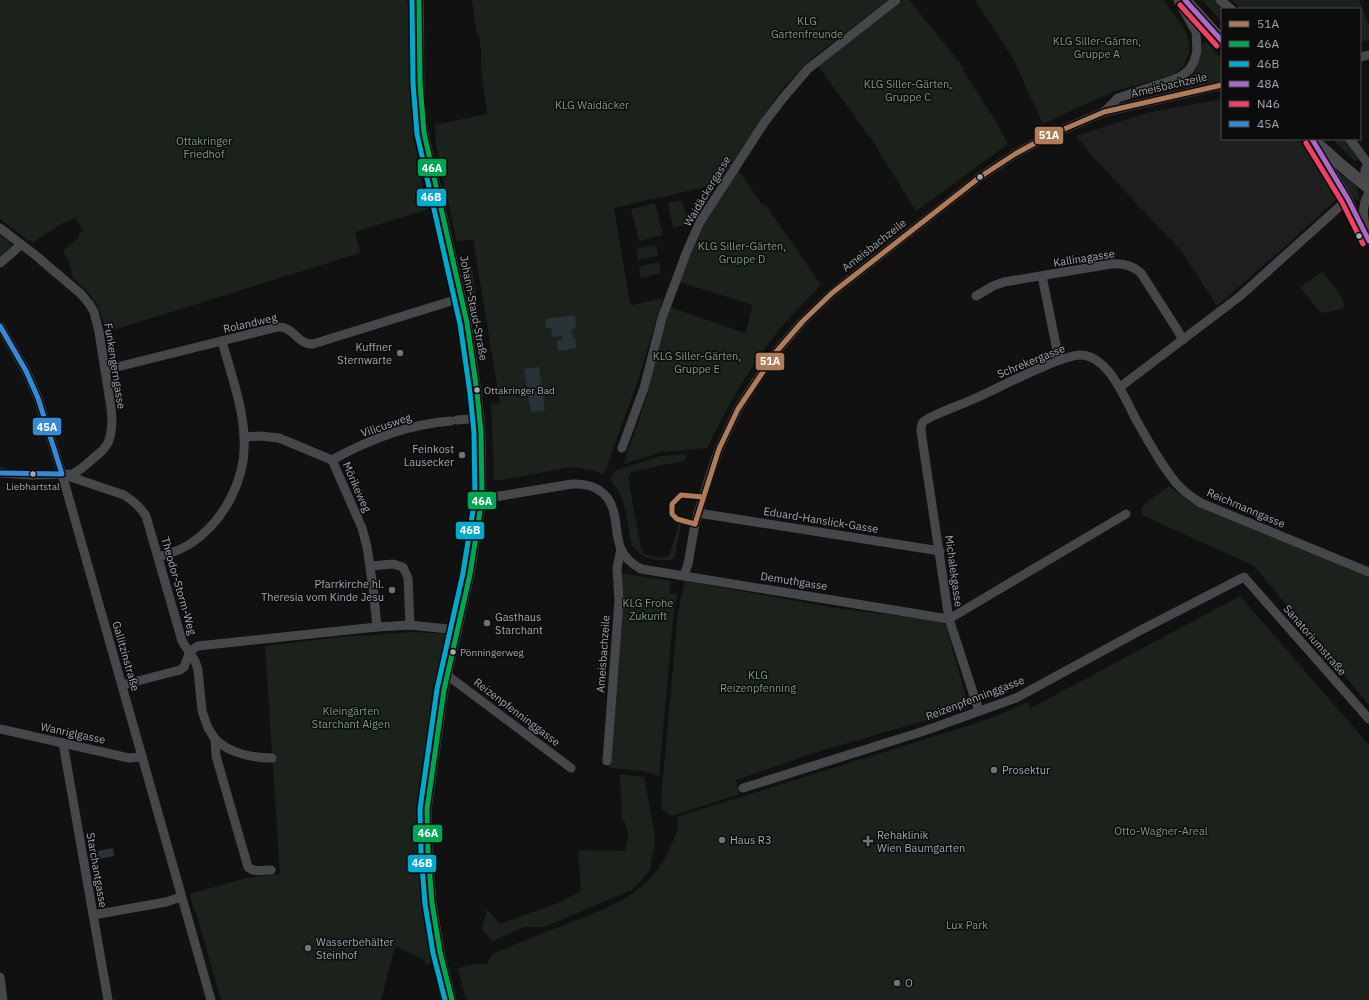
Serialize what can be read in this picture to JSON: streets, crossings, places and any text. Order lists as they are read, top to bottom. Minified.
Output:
{"streets":{"street":["Ameisbachzeile","Waidäckergasse","Kallinagasse","Johann-Staud-Straße","Rolandweg","Schrekergasse","Funkengerngasse","Vilicusweg","Mörikeweg","Reichmanngasse","Eduard-Hanslick-Gasse","Michalekgasse","Demuthgasse","Theodor-Storm-Weg","Sanatoriumstraße","Gallitzinstraße","Reizenpfenninggasse","Wanriglgasse","Starchantgasse"]},"crossings":[["Ameisbachzeile","Eduard-Hanslick-Gasse"],["Ameisbachzeile","Demuthgasse"],["Johann-Staud-Straße","Rolandweg"],["Johann-Staud-Straße","Vilicusweg"],["Johann-Staud-Straße","Demuthgasse"],["Johann-Staud-Straße","Reizenpfenninggasse"],["Rolandweg","Funkengerngasse"],["Schrekergasse","Reichmanngasse"],["Schrekergasse","Michalekgasse"],["Funkengerngasse","Theodor-Storm-Weg"],["Funkengerngasse","Gallitzinstraße"],["Vilicusweg","Mörikeweg"],["Eduard-Hanslick-Gasse","Michalekgasse"],["Michalekgasse","Demuthgasse"],["Michalekgasse","Reizenpfenninggasse"],["Theodor-Storm-Weg","Gallitzinstraße"],["Sanatoriumstraße","Reizenpfenninggasse"],["Gallitzinstraße","Wanriglgasse"],["Wanriglgasse","Starchantgasse"]],"parks":["KLG Gartenfreunde","KLG Siller-Gärten, Gruppe A","KLG Siller-Gärten, Gruppe C","KLG Waidäcker","Ottakringer Friedhof","KLG Siller-Gärten, Gruppe D","KLG Siller-Gärten, Gruppe E","KLG Frohe Zukunft","KLG Reizenpfenning","Kleingärten Starchant Aigen","Otto-Wagner-Areal","Lux Park"],"places":{"other":["Kuffner Sternwarte","Ottakringer Bad","Feinkost Lausecker","Liebhartstal","Pfarrkirche hl. Theresia vom Kinde Jesu","Gasthaus Starchant","Pönningerweg","Prosektur","Haus R3","Wasserbehälter Steinhof","O"],"health":["Rehaklinik Wien Baumgarten"]},"lines":["transit line 46A","transit line 46B","transit line 48A","transit line N46","transit line 51A","transit line 45A"],"legend":["51A","46A","46B","48A","N46","45A"]}
